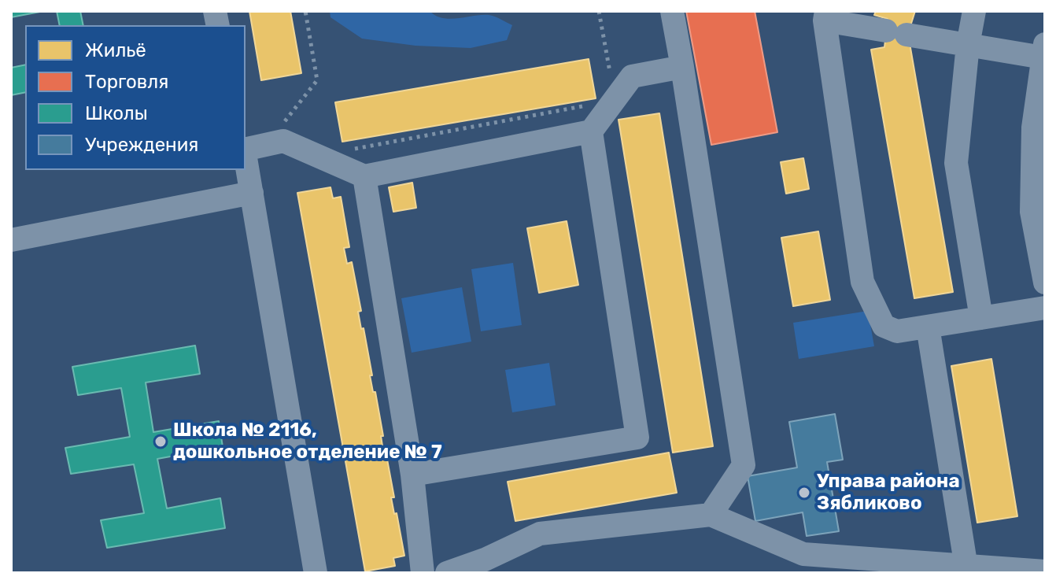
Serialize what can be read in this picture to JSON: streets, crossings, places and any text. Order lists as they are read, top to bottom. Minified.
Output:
{"places":["Школа № 2116, дошкольное отделение № 7","Управа района Зябликово"],"legend":["Жильё","Торговля","Школы","Учреждения"]}
